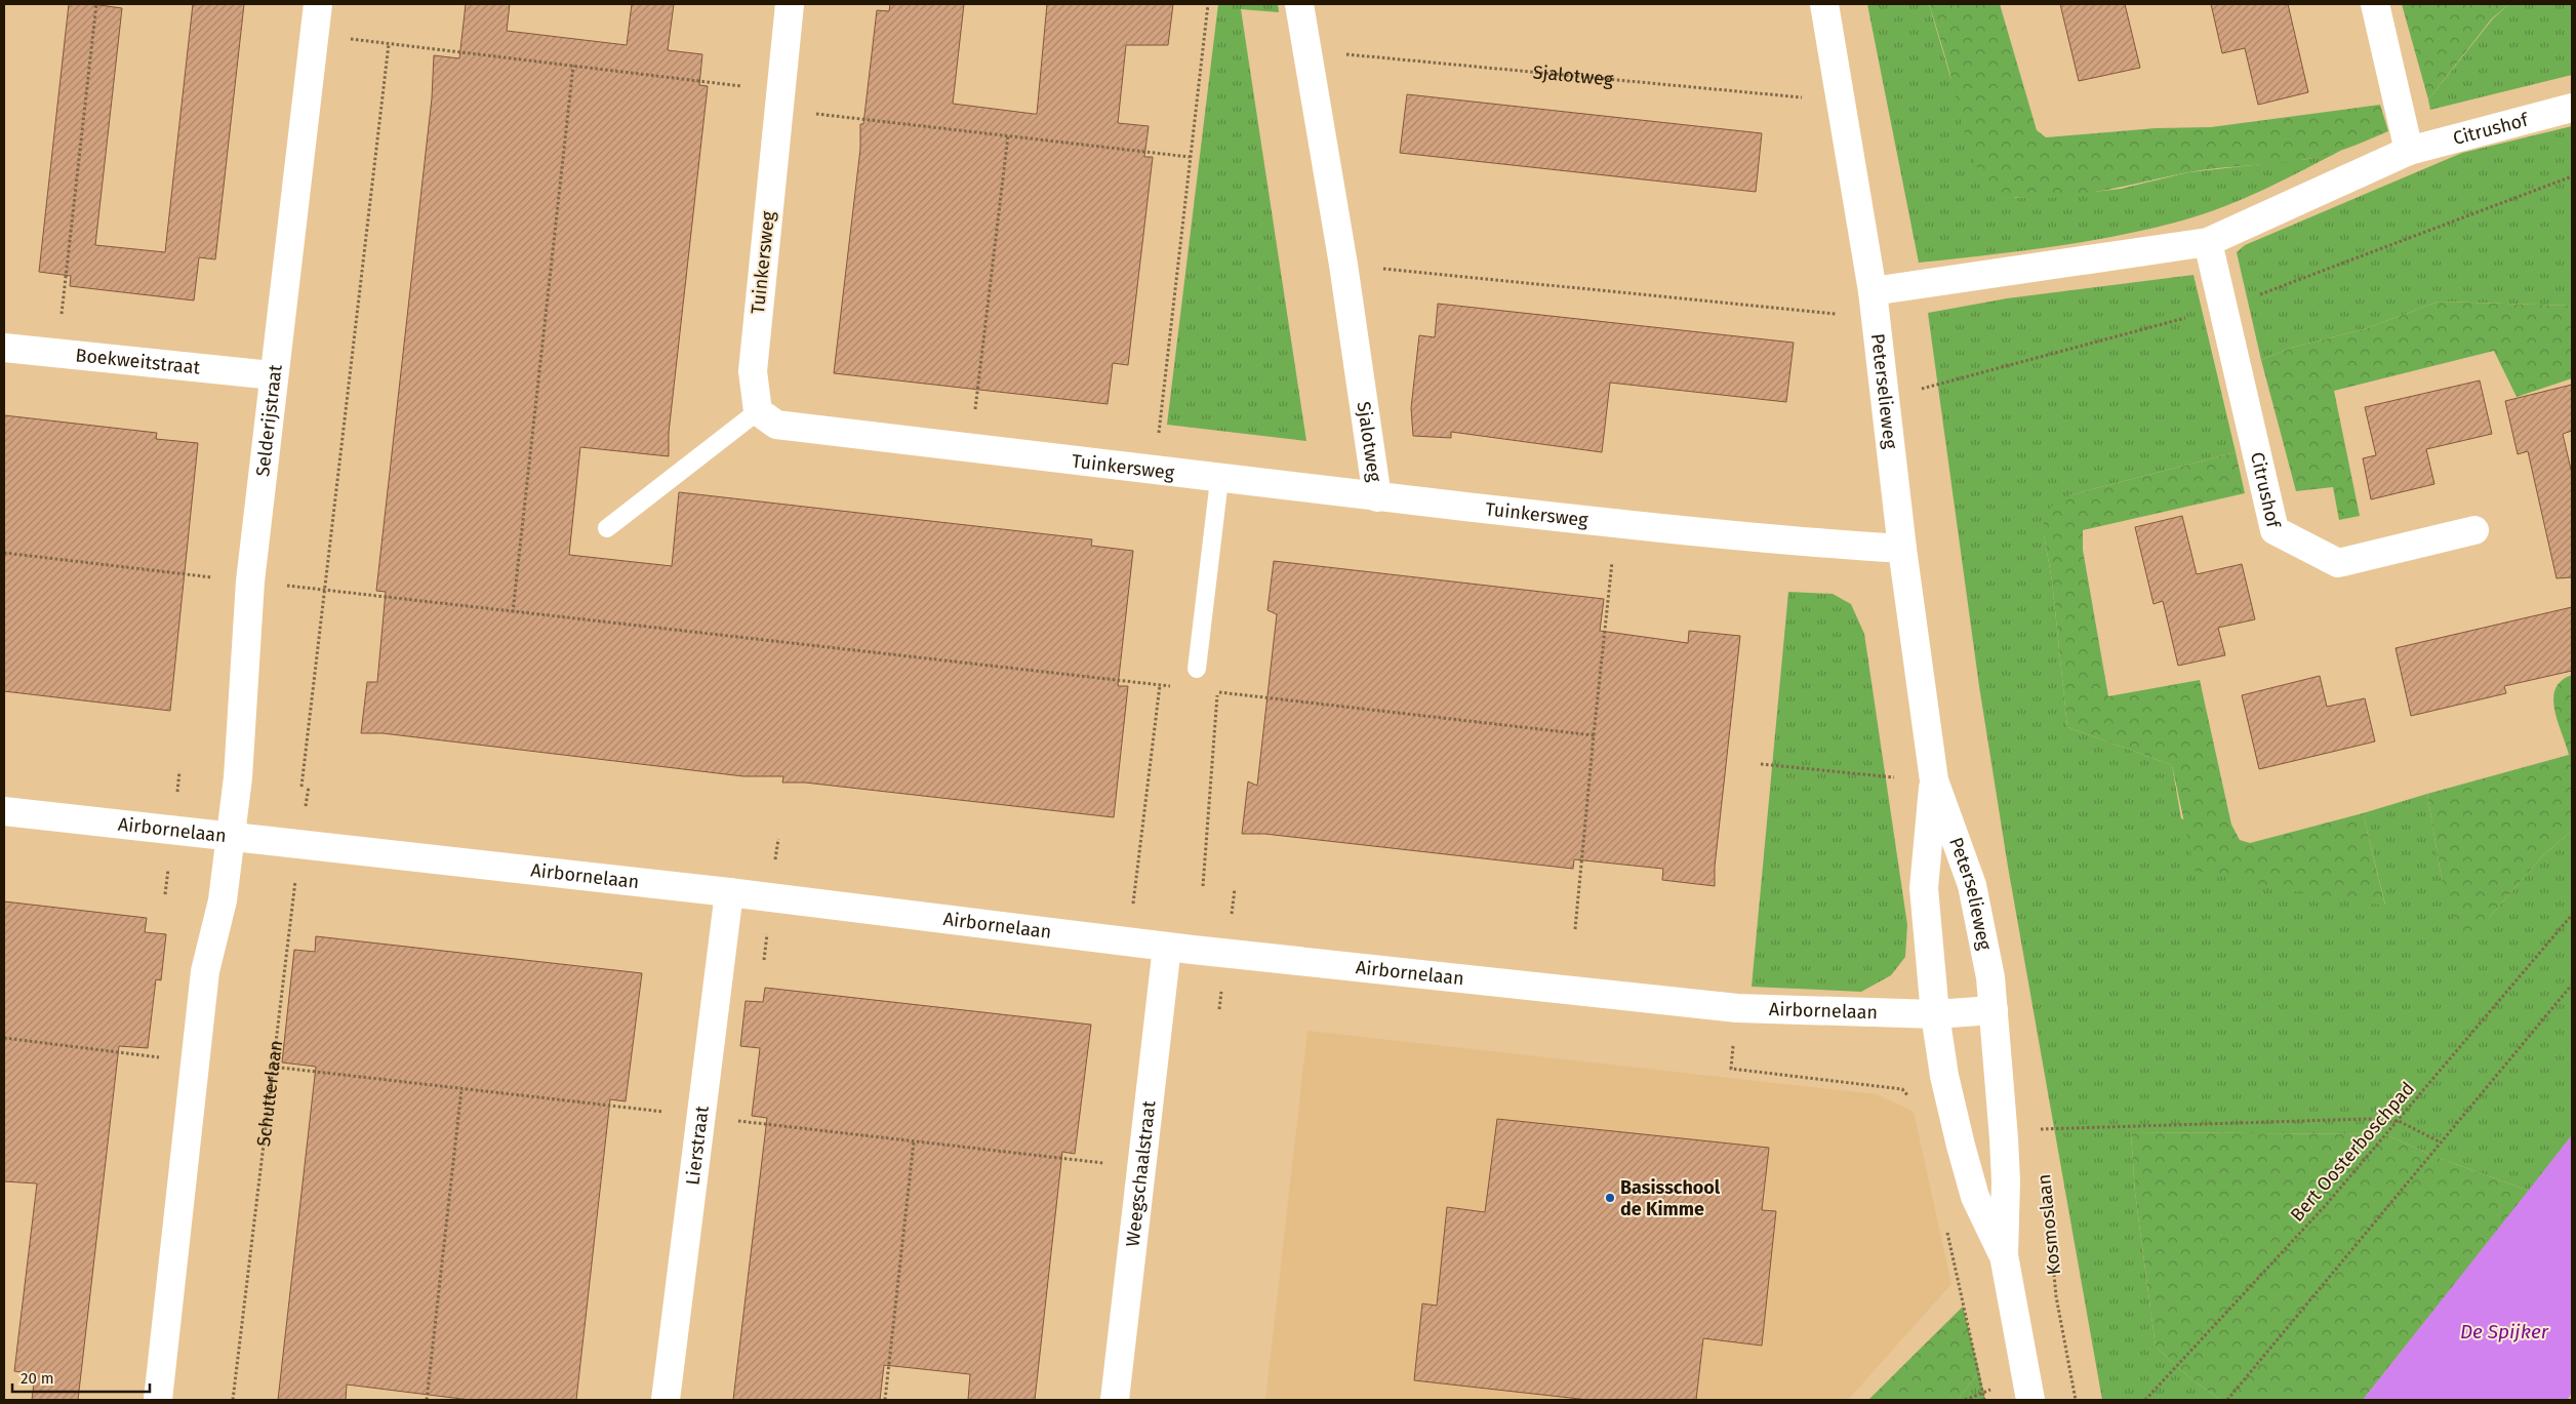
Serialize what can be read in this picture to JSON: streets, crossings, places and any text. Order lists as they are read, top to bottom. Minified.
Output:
{"streets":{"street":["Sjalotweg","Citrushof","Tuinkersweg","Boekweitstraat","Peterselieweg","Selderijstraat","Airbornelaan","Lierstraat","Weegschaalstraat"],"path":["Schutterlaan","Bert Oosterboschpad","Kosmoslaan"]},"crossings":[["Sjalotweg","Tuinkersweg"],["Sjalotweg","Peterselieweg"],["Citrushof","Peterselieweg"],["Tuinkersweg","Peterselieweg"],["Boekweitstraat","Selderijstraat"],["Peterselieweg","Airbornelaan"],["Selderijstraat","Airbornelaan"],["Airbornelaan","Schutterlaan"],["Airbornelaan","Lierstraat"],["Airbornelaan","Weegschaalstraat"]],"water":["De Spijker"],"places":["Basisschool de Kimme"],"scale_bar":"20 m"}
